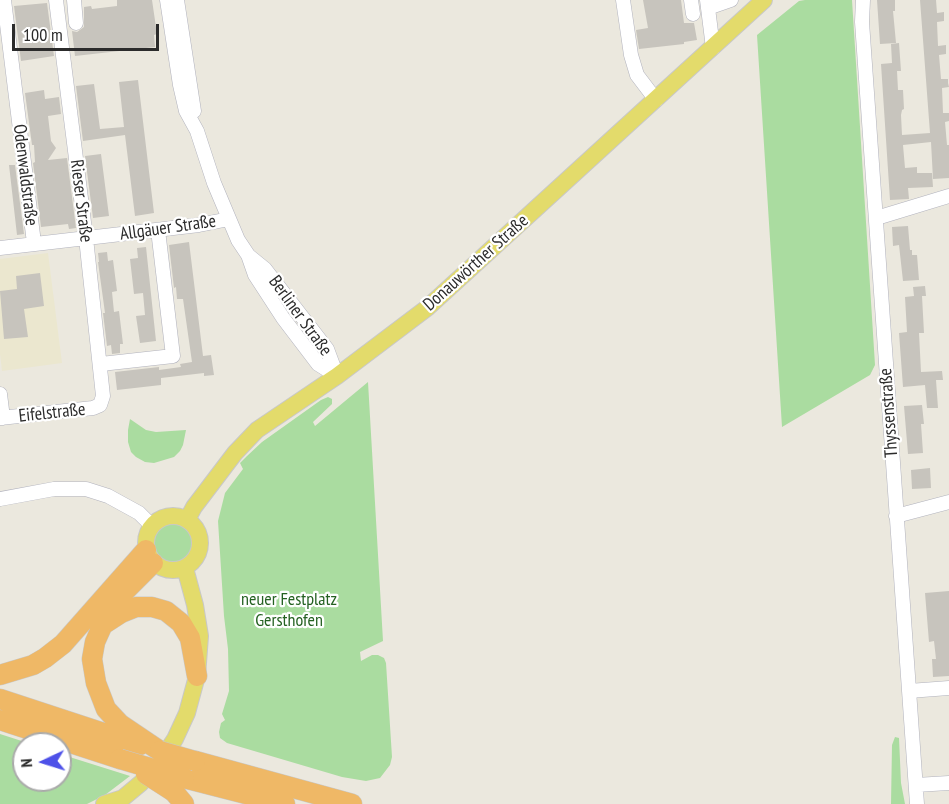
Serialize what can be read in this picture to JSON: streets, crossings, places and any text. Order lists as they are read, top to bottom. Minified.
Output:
{"streets":{"main road":["Donauwörther Straße"],"street":["Odenwaldstraße","Rieser Straße","Allgäuer Straße","Berliner Straße","Eifelstraße","Thyssenstraße"]},"crossings":[["Odenwaldstraße","Allgäuer Straße"],["Rieser Straße","Allgäuer Straße"],["Rieser Straße","Eifelstraße"],["Allgäuer Straße","Berliner Straße"],["Donauwörther Straße","Berliner Straße"]],"parks":["neuer Festplatz Gersthofen"],"scale_bar":"100 m","north":"left"}
